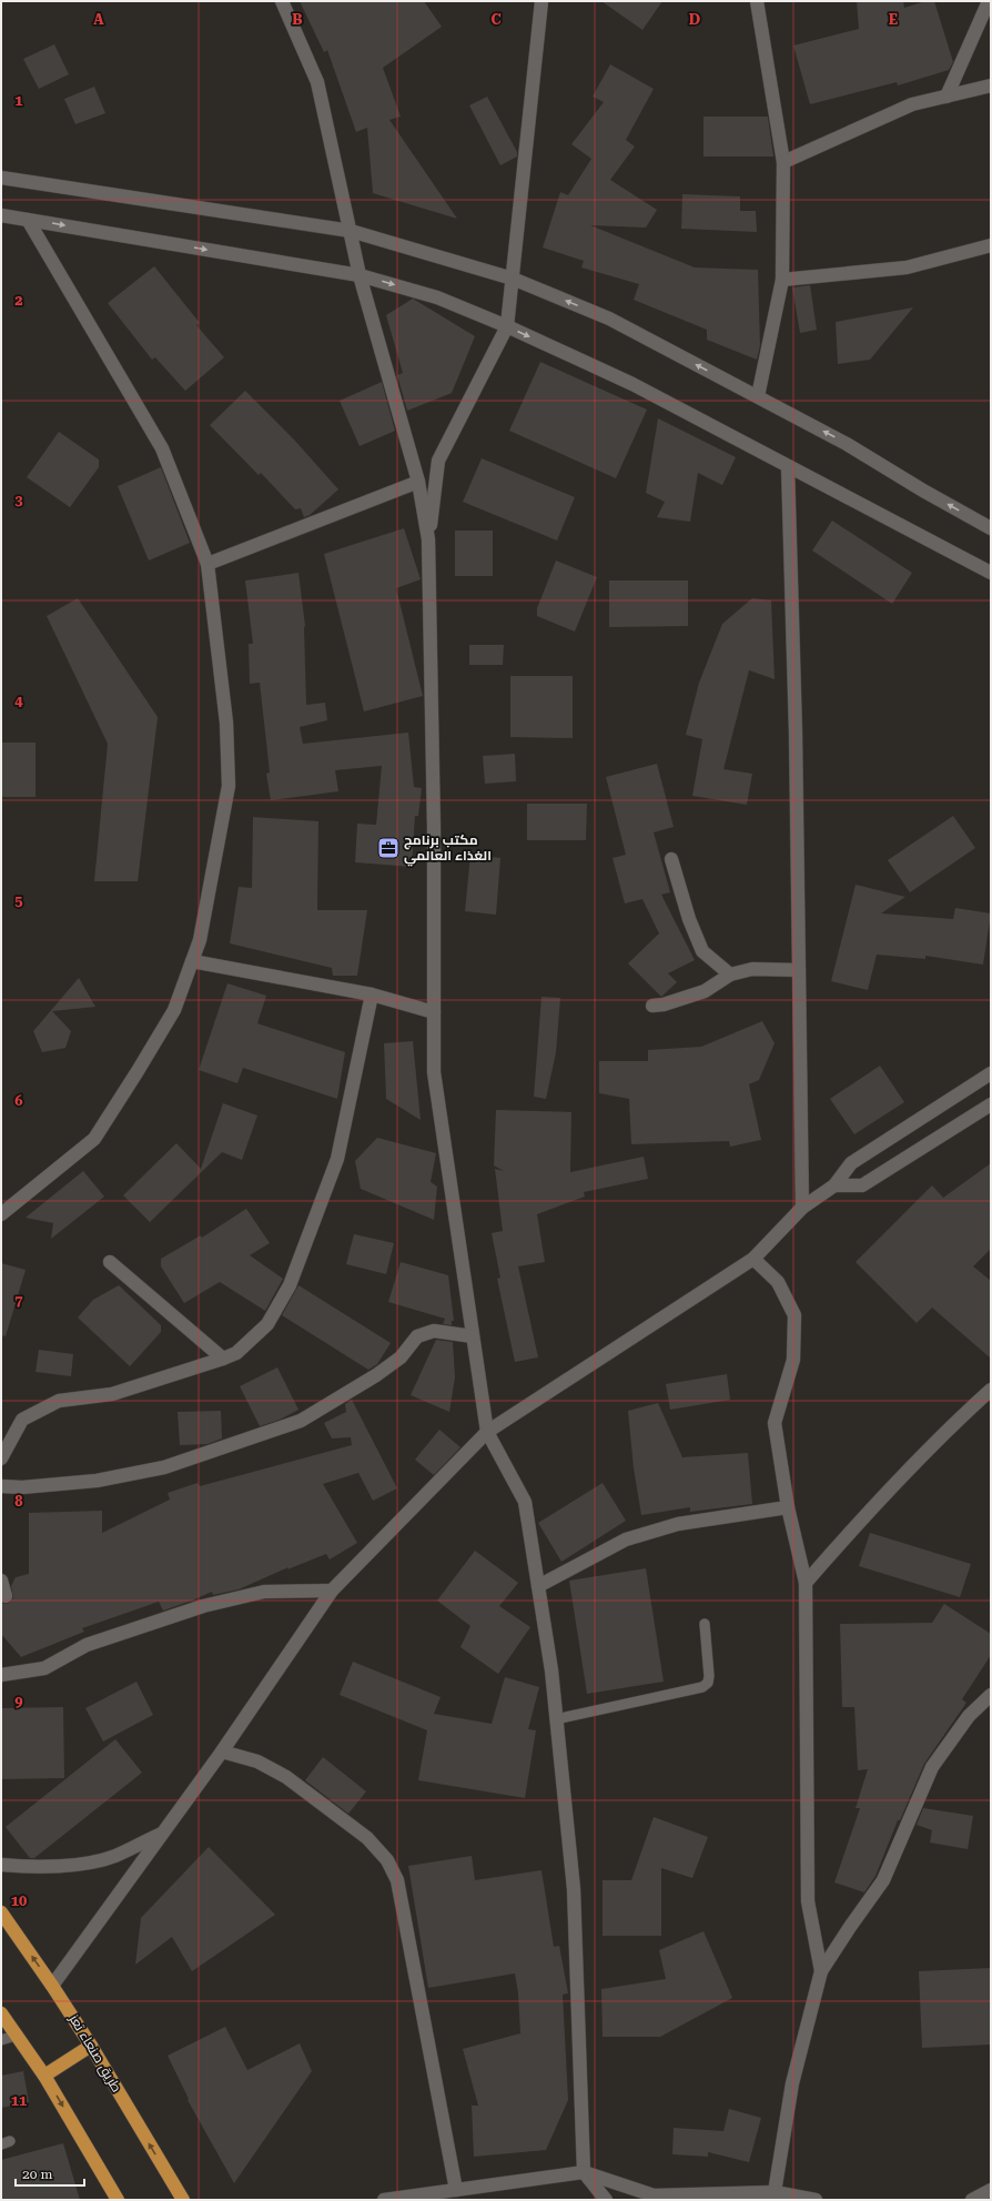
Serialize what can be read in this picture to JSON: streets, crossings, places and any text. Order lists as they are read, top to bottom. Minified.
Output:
{"streets":{"highway":["طريق صنعاء تعز"]},"places":{"office":["مكتب برنامج الغذاء العالمي"]},"scale_bar":"20 m","grid":{"columns":["A","B","C","D","E"],"rows":["1","2","3","4","5","6","7","8","9","10","11"]}}
